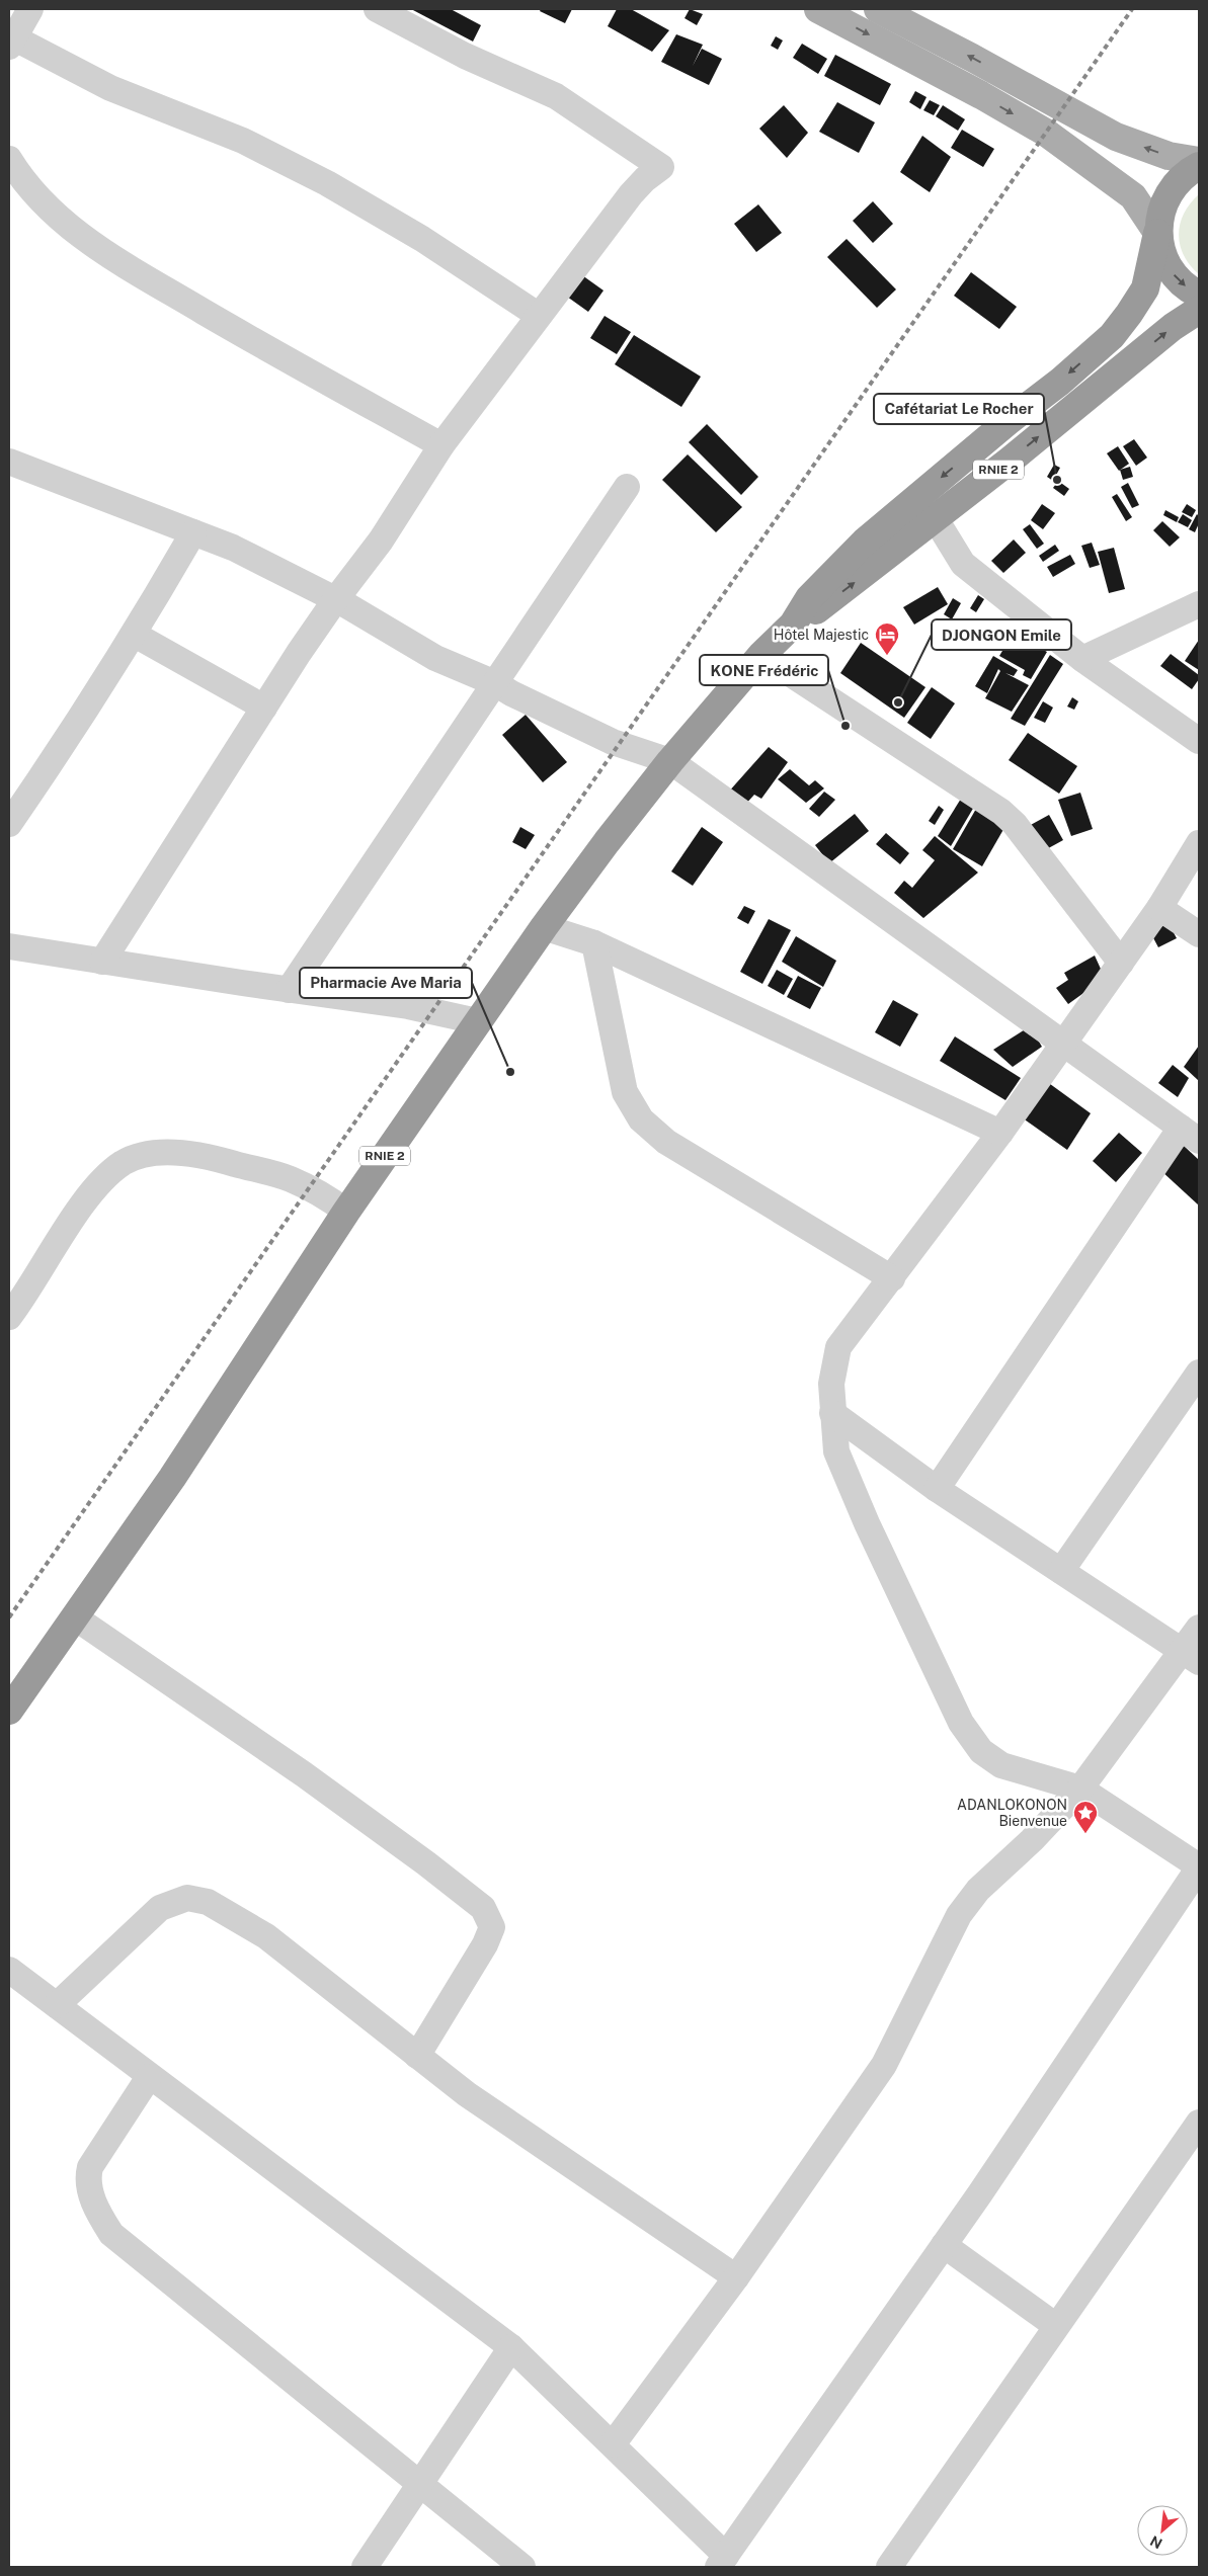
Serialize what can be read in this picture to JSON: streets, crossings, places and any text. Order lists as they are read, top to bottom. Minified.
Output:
{"streets":{"highway":["RNIE 2"]},"places":{"other":["Cafétariat Le Rocher","DJONGON Emile","KONE Frédéric","Pharmacie Ave Maria"],"hotel":["Hôtel Majestic"],"place":["ADANLOKONON Bienvenue"]},"north":"bottom left"}
